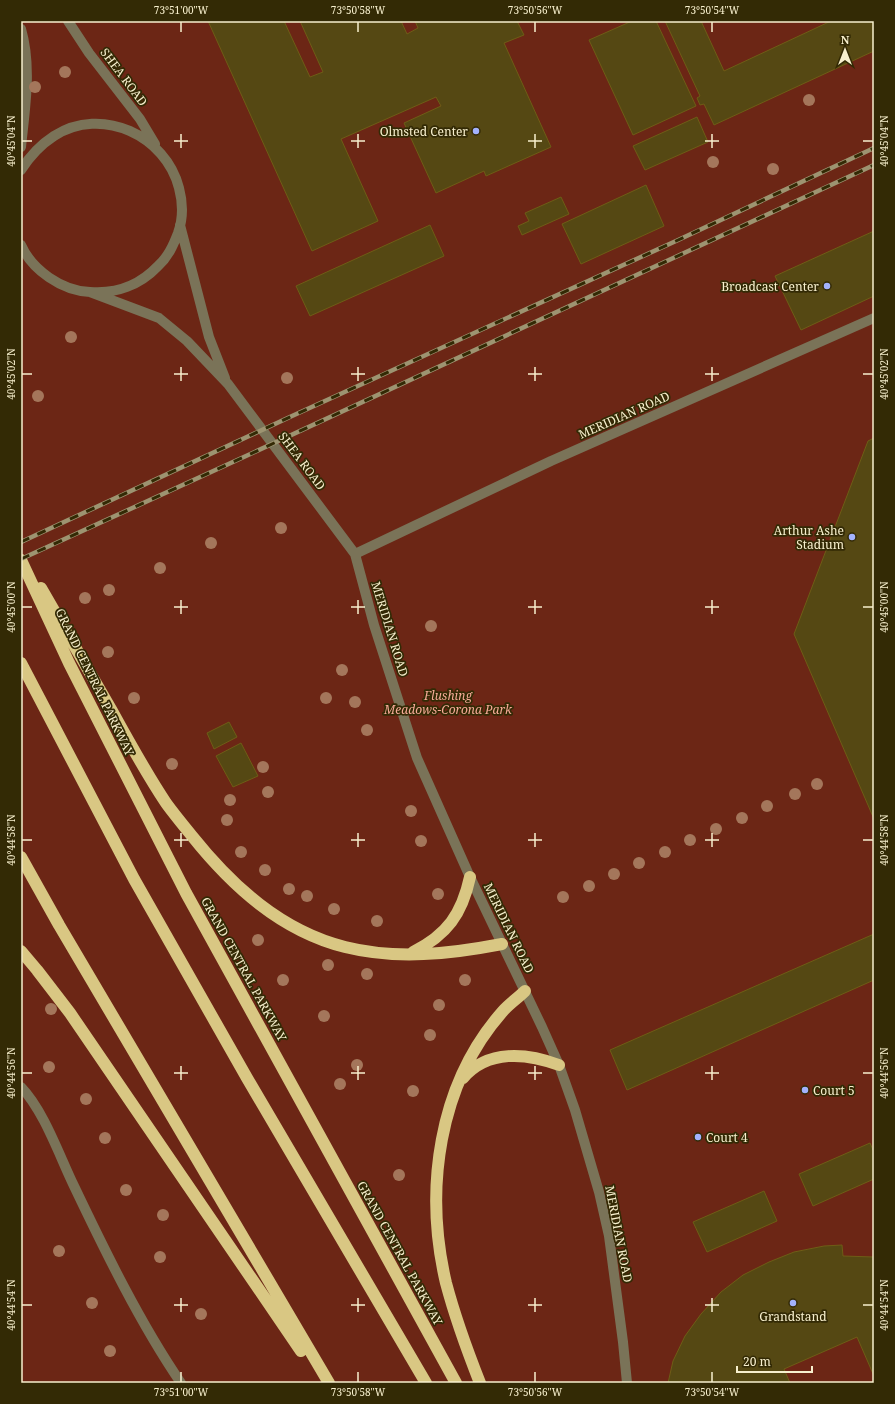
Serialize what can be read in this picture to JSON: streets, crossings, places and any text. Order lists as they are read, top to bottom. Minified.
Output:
{"streets":{"highway":["GRAND CENTRAL PARKWAY"],"street":["SHEA ROAD","MERIDIAN ROAD"]},"crossings":[["SHEA ROAD","MERIDIAN ROAD"]],"parks":["Flushing Meadows-Corona Park"],"places":["Olmsted Center","Broadcast Center","Arthur Ashe Stadium","Court 5","Court 4","Grandstand"],"scale_bar":"20 m","north":"top","coordinates":["73°51'00\"W","73°50'58\"W","73°50'56\"W","73°50'54\"W","40°45'04\"N","40°45'02\"N","40°45'00\"N","40°44'58\"N","40°44'56\"N","40°44'54\"N"]}
